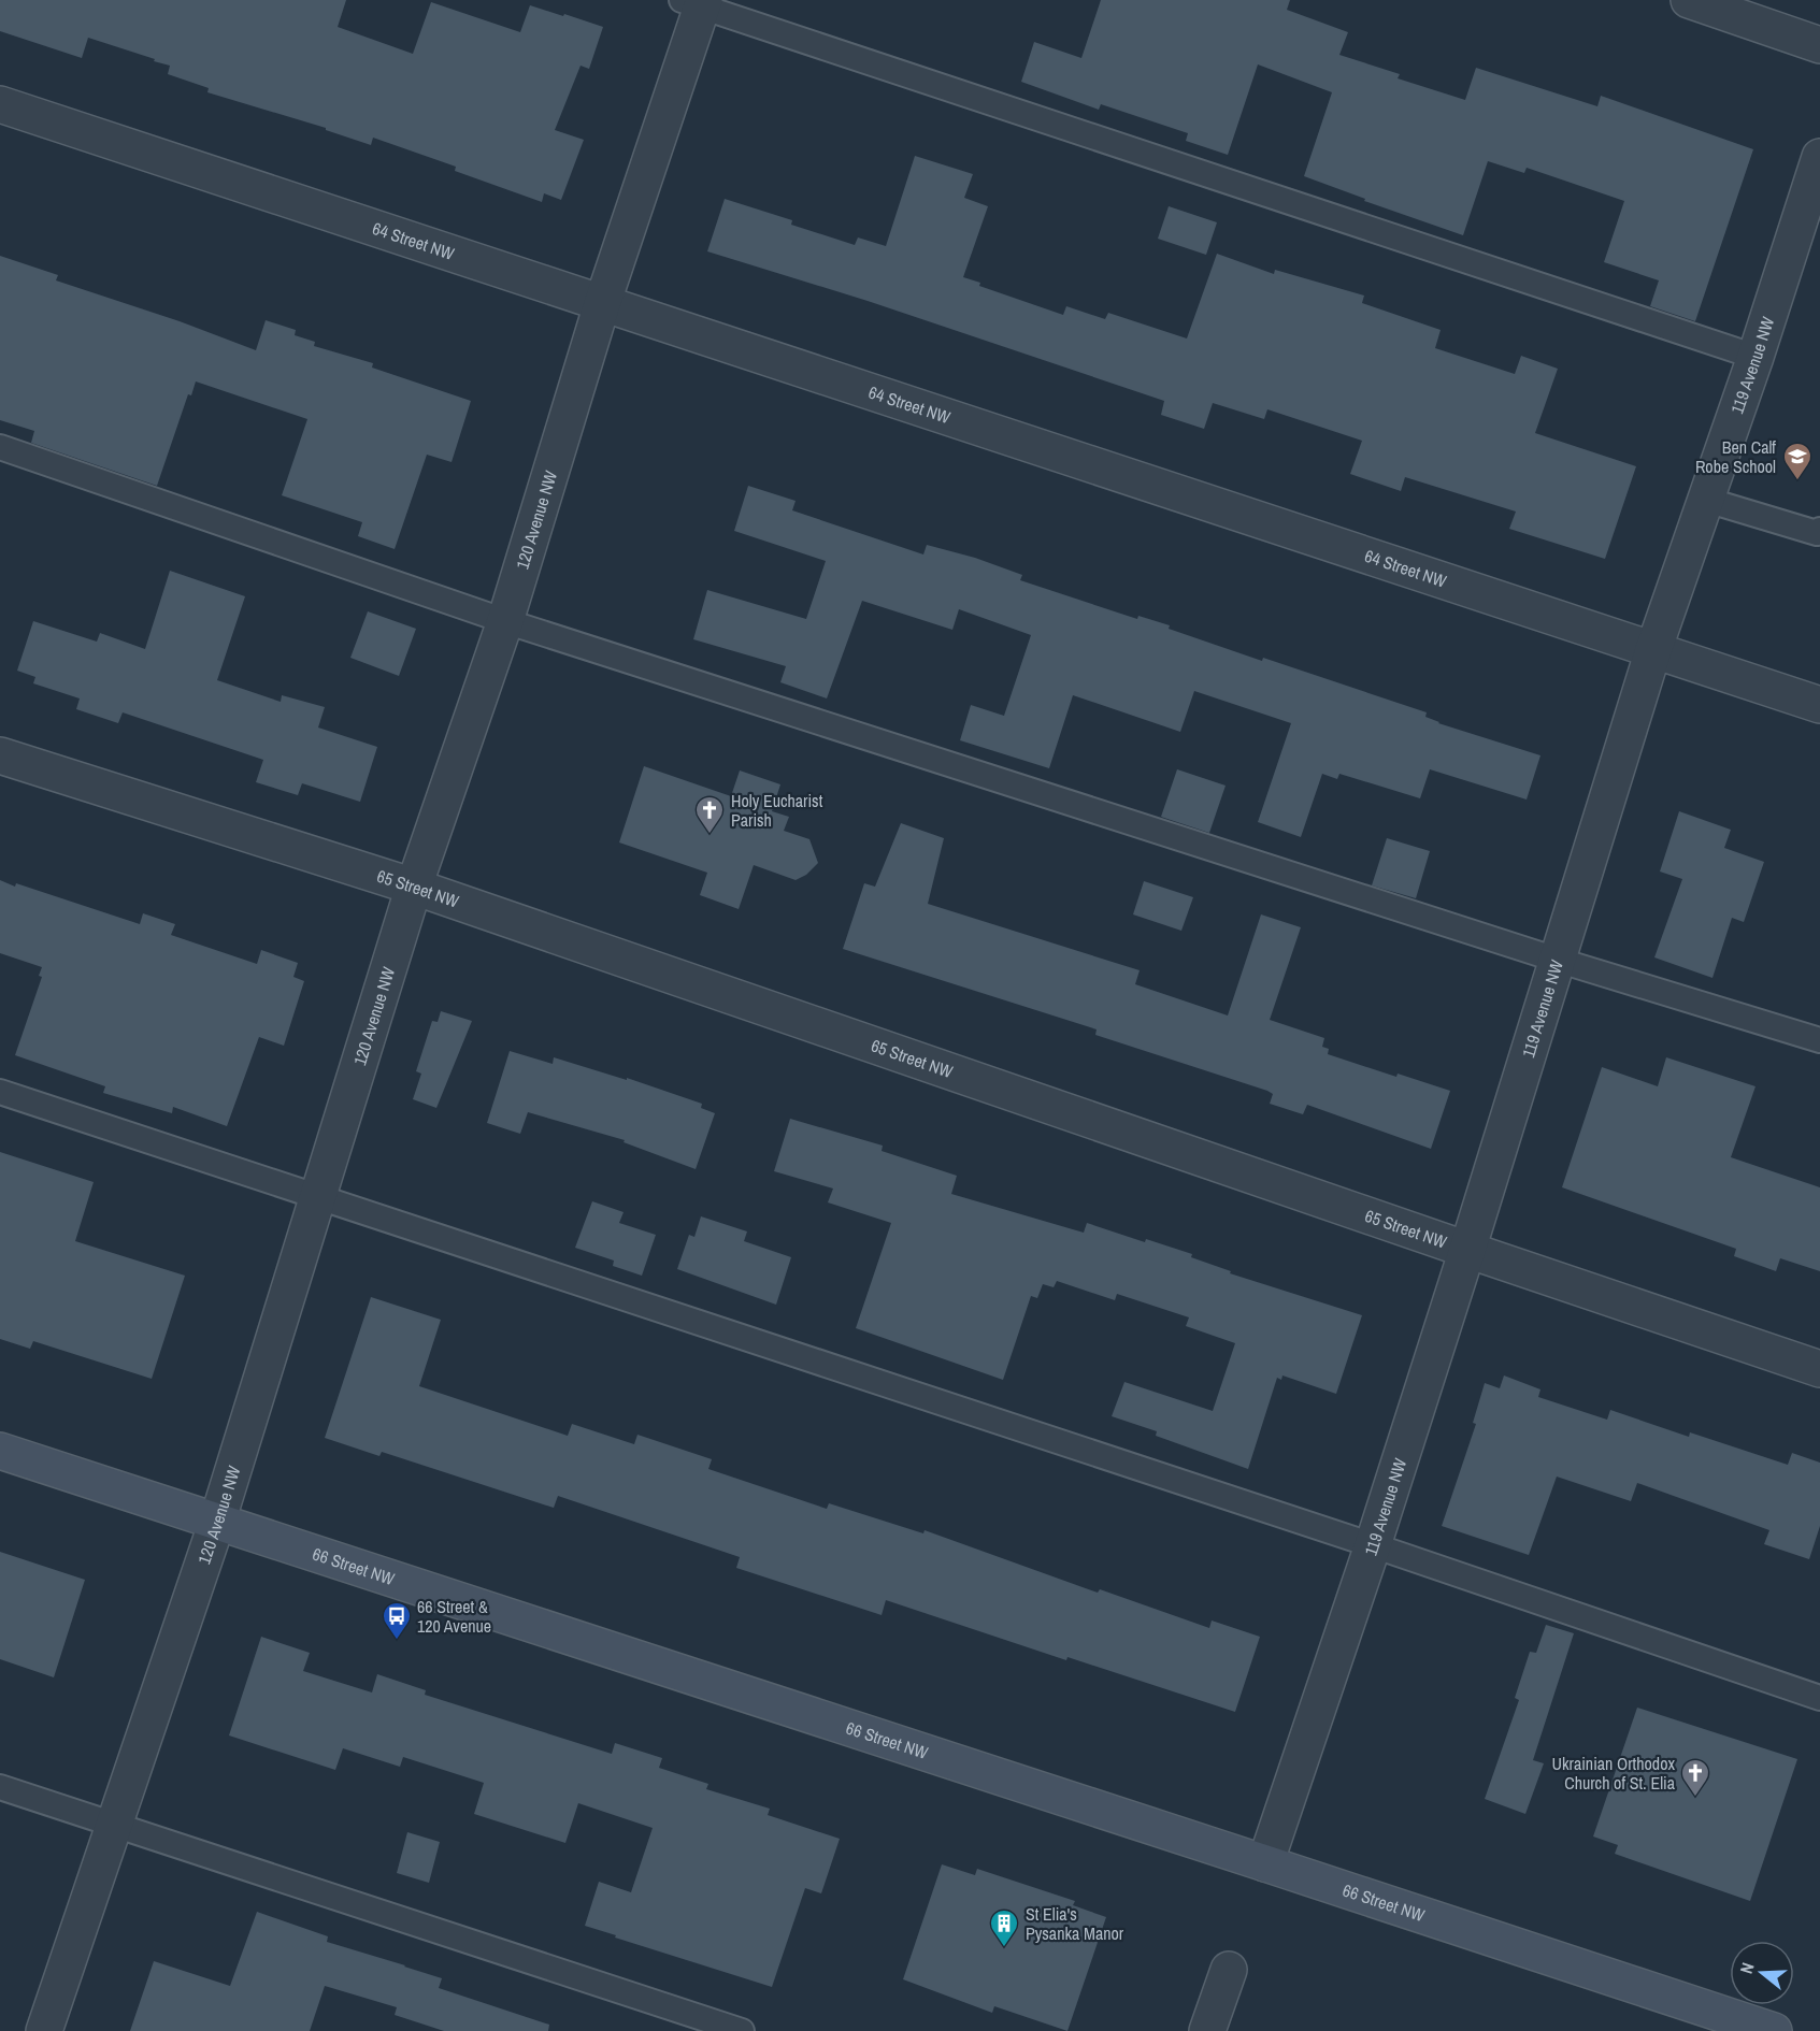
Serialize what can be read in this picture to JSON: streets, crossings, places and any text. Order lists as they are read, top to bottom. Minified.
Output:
{"streets":{"main road":["66 Street NW"],"street":["64 Street NW","119 Avenue NW","120 Avenue NW","65 Street NW"]},"crossings":[["64 Street NW","119 Avenue NW"],["64 Street NW","120 Avenue NW"],["119 Avenue NW","65 Street NW"],["119 Avenue NW","66 Street NW"],["120 Avenue NW","65 Street NW"],["120 Avenue NW","66 Street NW"]],"places":{"school or university":["Ben Calf Robe School"],"church":["Holy Eucharist Parish","Ukrainian Orthodox Church of St. Elia"],"bus stop":["66 Street & 120 Avenue"],"building":["St Elia's Pysanka Manor"]},"north":"left"}
